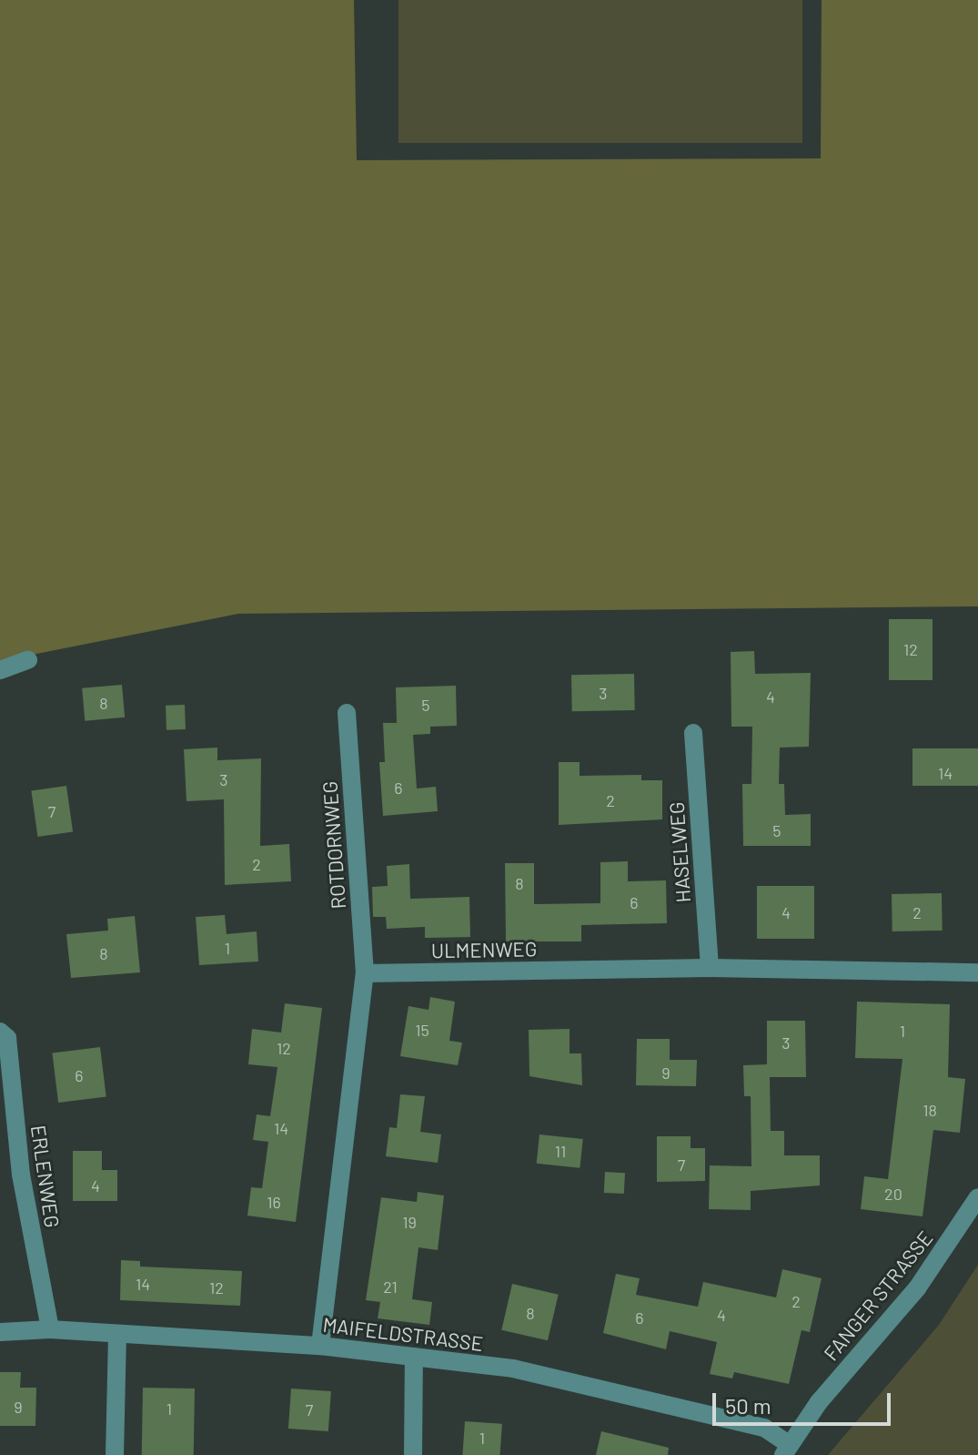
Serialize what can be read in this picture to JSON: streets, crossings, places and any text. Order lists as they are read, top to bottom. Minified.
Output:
{"streets":{"street":["ROTDORNWEG","HASELWEG","ULMENWEG","ERLENWEG","FANGER STRASSE","MAIFELDSTRASSE"]},"crossings":[["ROTDORNWEG","ULMENWEG"],["HASELWEG","ULMENWEG"],["ERLENWEG","MAIFELDSTRASSE"],["FANGER STRASSE","MAIFELDSTRASSE"]],"house_numbers":["12","3","4","8","5","14","3","6","2","7","5","2","8","6","4","2","1","8","15","1","3","12","9","6","18","14","11","7","4","20","16","19","14","21","12","2","8","4","6","9","1","7","1"],"scale_bar":"50 m"}
